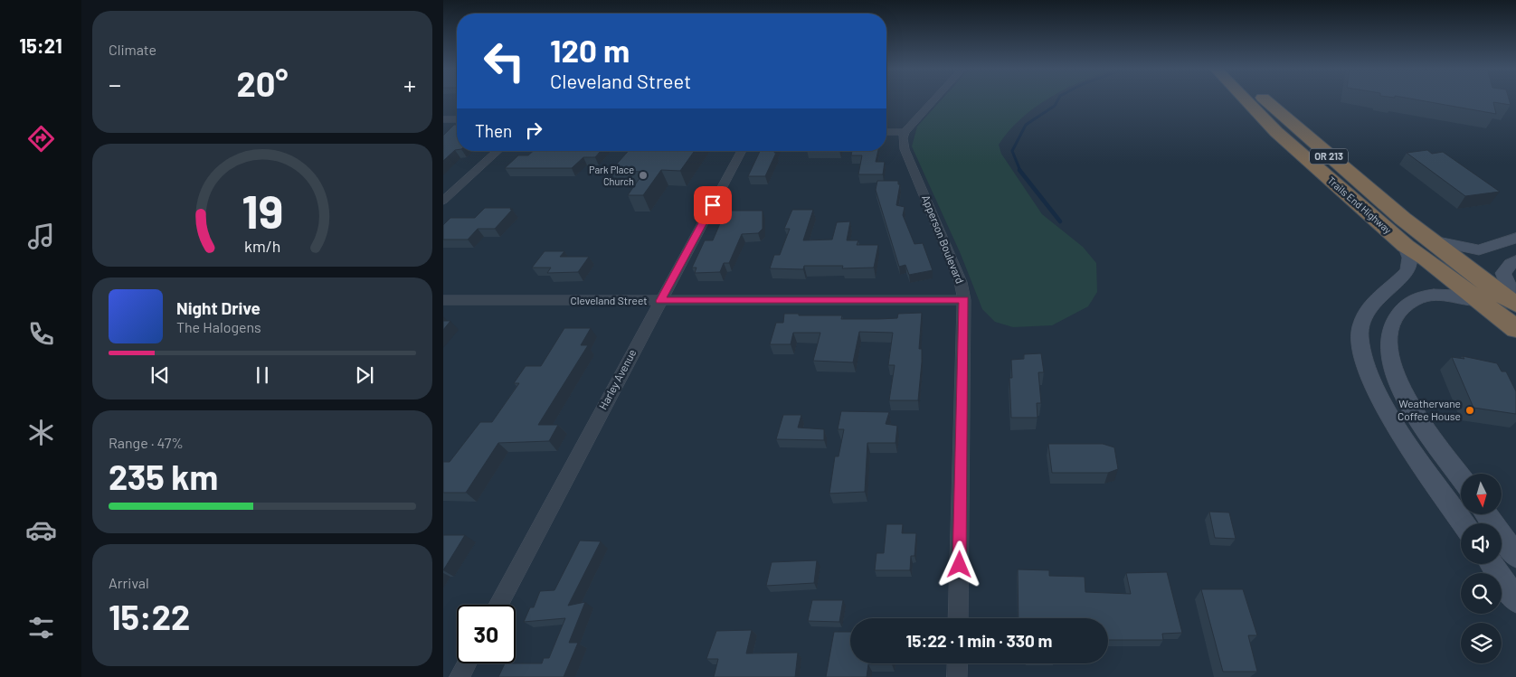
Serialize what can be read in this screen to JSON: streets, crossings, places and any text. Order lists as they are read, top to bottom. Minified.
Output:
{"streets":{"highway":["OR 213","Trails End Highway"],"street":["Apperson Boulevard","Cleveland Street","Harley Avenue"]},"crossings":[["Apperson Boulevard","Cleveland Street"],["Cleveland Street","Harley Avenue"]],"places":["Park Place Church","Weathervane Coffee House"],"north":"bottom","page":{"tabs":"15:21","tile":["Climate",["Range · 47%","235 km"],["Arrival","15:22"]],"turn":["120 m","Cleveland Street"],"heat":["−","20°","+"],"then":"Then","song":["Night Drive","The Halogens"],"limit":"30","trip":"15:22 · 1 min · 330 m","gauge":["19","km/h"]}}
